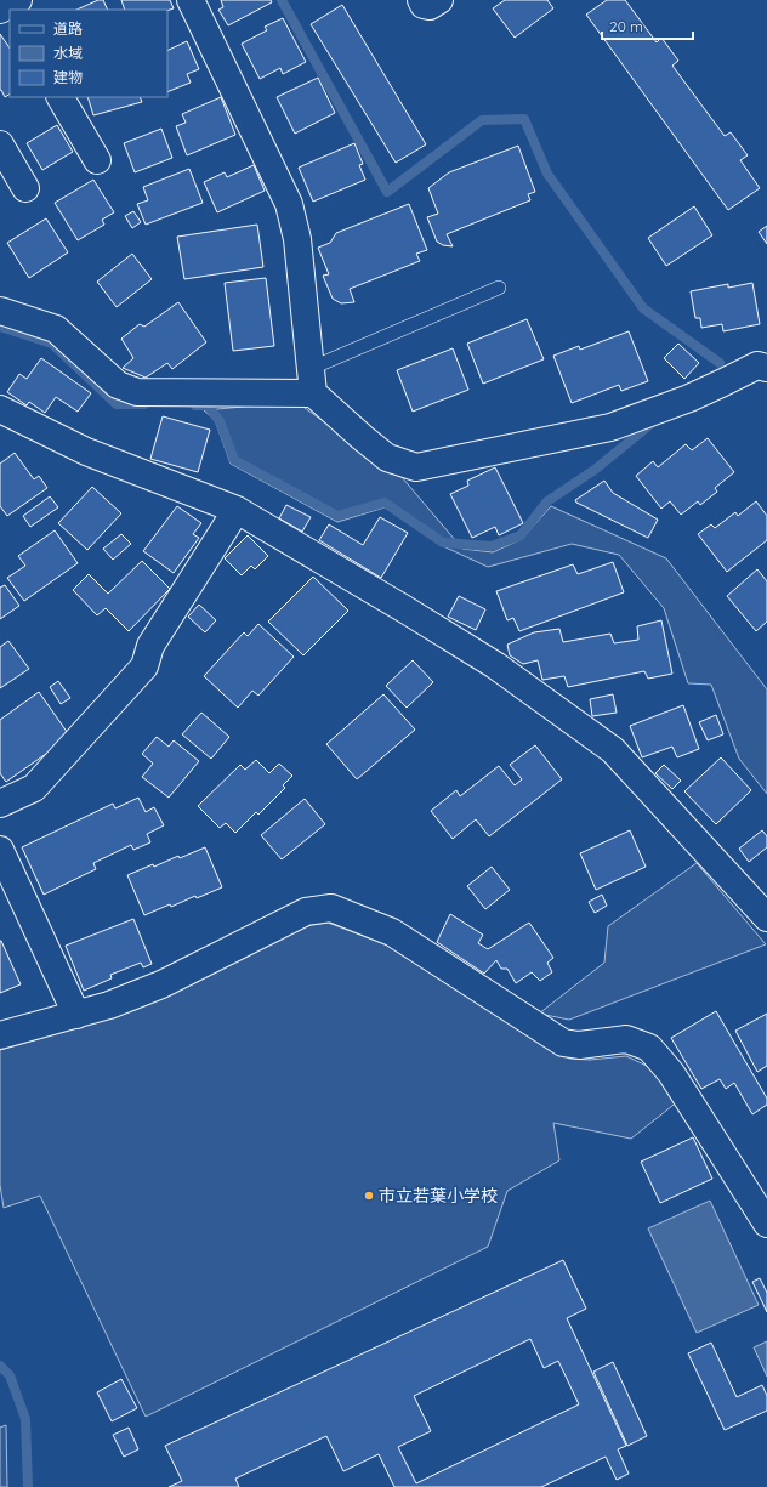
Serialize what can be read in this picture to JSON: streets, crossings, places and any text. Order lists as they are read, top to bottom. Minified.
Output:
{"places":["市立若葉小学校"],"legend":["道路","水域","建物"],"scale_bar":"20 m"}
